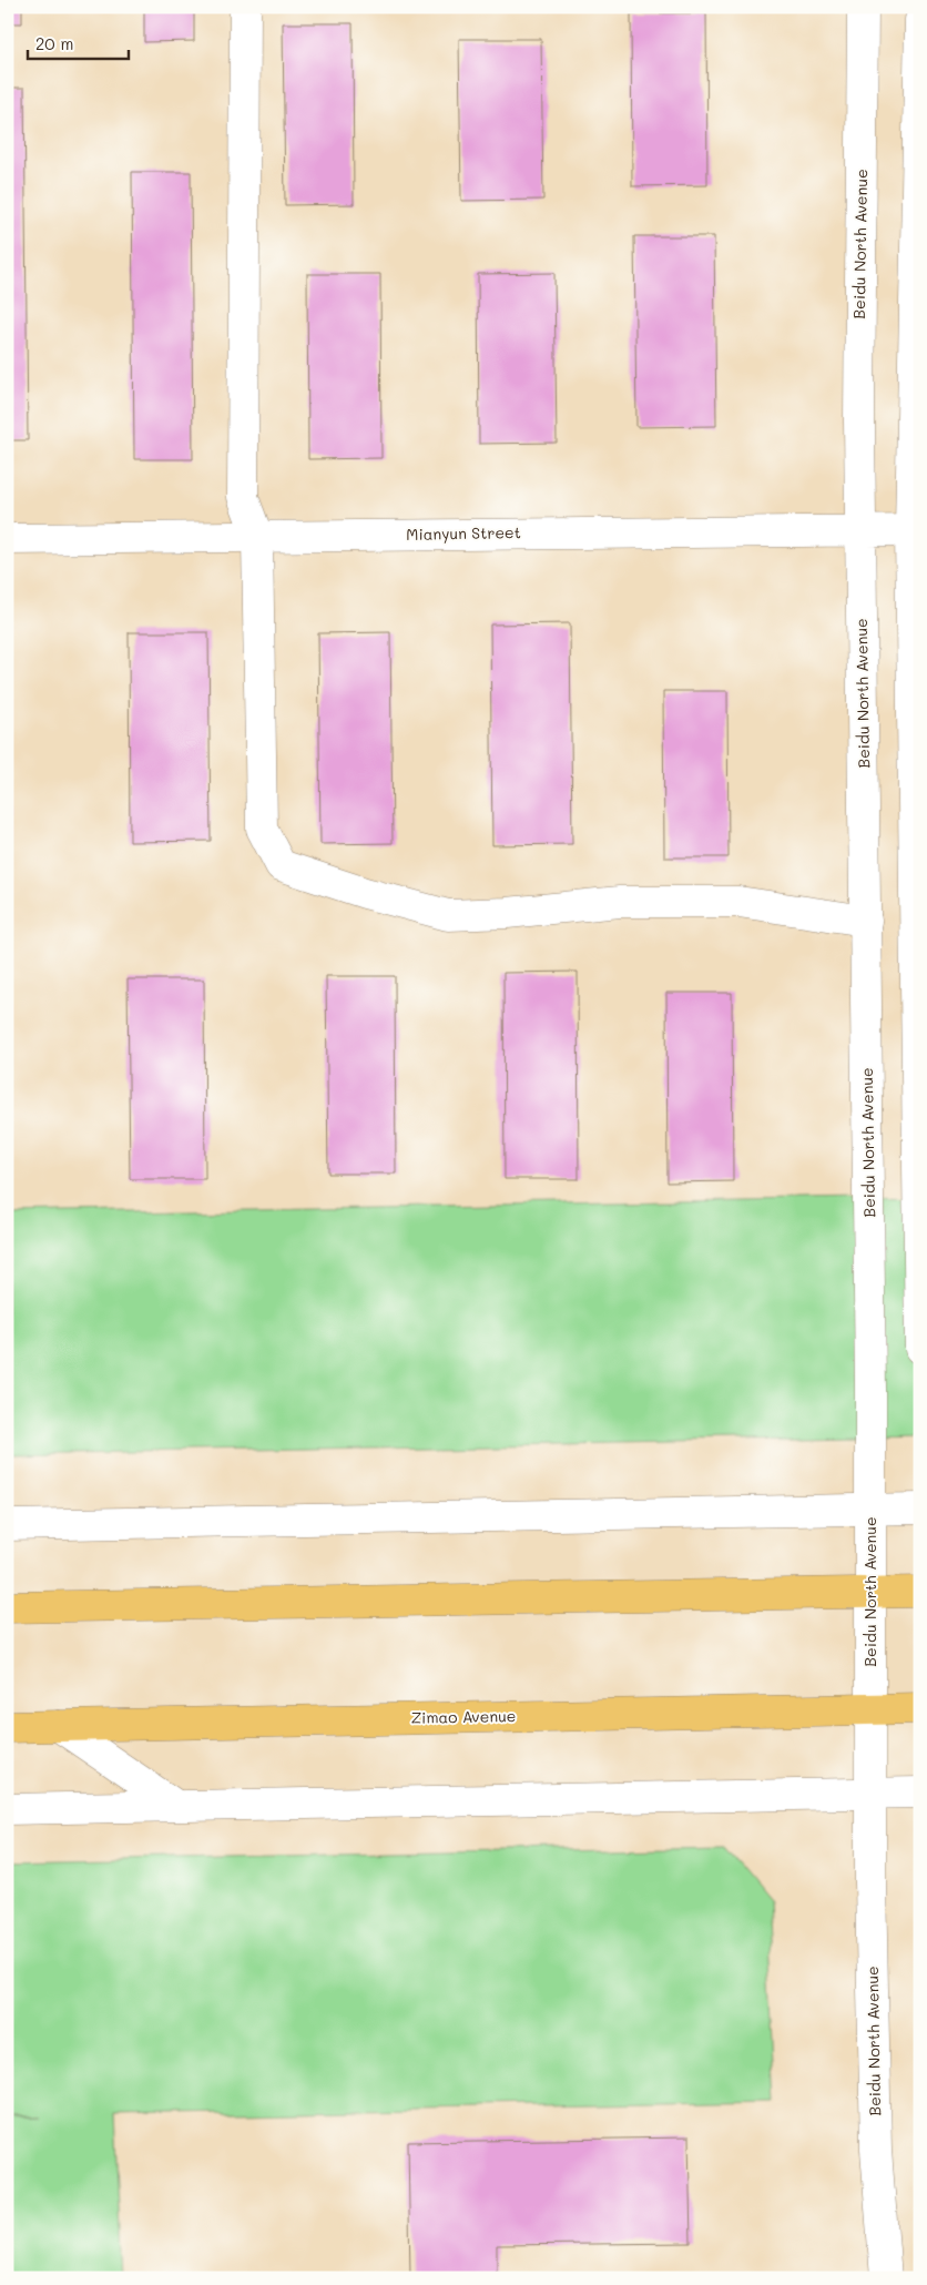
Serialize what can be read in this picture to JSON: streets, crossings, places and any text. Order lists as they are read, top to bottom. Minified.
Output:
{"streets":{"highway":["Zimao Avenue"],"street":["Beidu North Avenue","Mianyun Street"]},"crossings":[["Beidu North Avenue","Mianyun Street"],["Beidu North Avenue","Zimao Avenue"]],"scale_bar":"20 m"}
